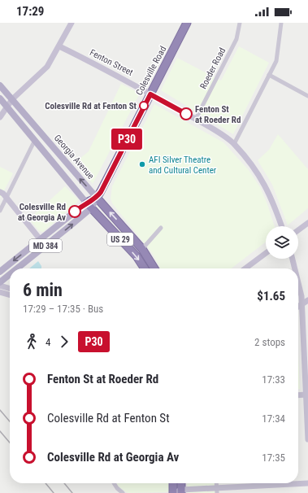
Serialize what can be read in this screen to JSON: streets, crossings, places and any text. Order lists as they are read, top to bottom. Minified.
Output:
{"streets":{"highway":["Colesville Road","Georgia Avenue","US 29"],"main road":["MD 384"],"street":["Fenton Street","Roeder Road"]},"crossings":[["Fenton Street","Roeder Road"],["Fenton Street","Colesville Road"],["Colesville Road","Georgia Avenue"],["Georgia Avenue","MD 384"]],"places":["Colesville Rd at Fenton St","Fenton St at Roeder Rd","AFI Silver Theatre and Cultural Center","Colesville Rd at Georgia Av"],"lines":["bus line P30"],"page":{"status":"17:29","on_map":"P30","heading":["6 min","17:29 – 17:35 · Bus","$1.65"],"legs":["4","P30","2 stops"],"list":[{"name":"Fenton St at Roeder Rd","value":"17:33"},{"name":"Colesville Rd at Fenton St","value":"17:34"},{"name":"Colesville Rd at Georgia Av","value":"17:35"}]}}
